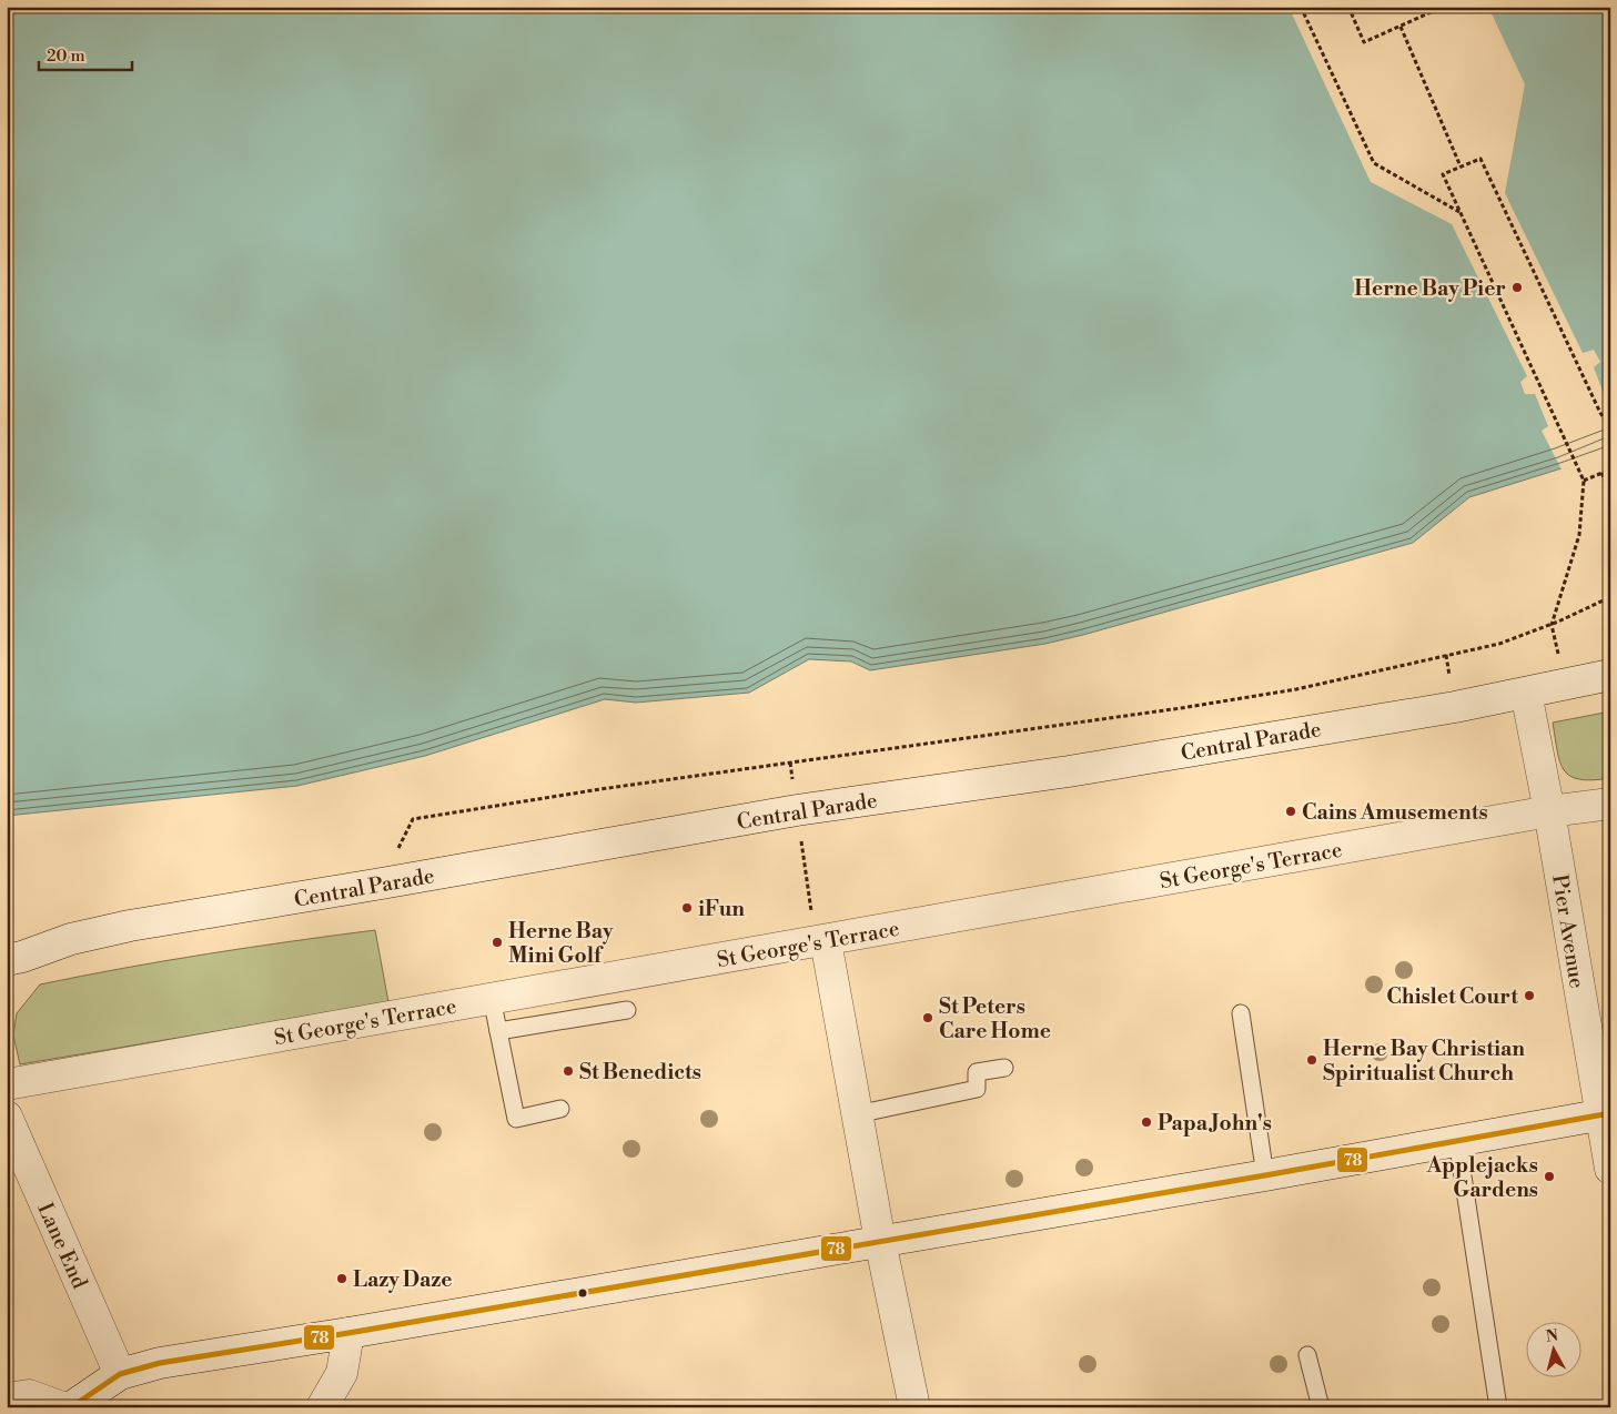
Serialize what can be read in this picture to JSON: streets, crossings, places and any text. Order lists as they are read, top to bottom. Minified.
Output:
{"streets":{"street":["Central Parade","St George's Terrace","Pier Avenue","Lane End"]},"crossings":[["Central Parade","Pier Avenue"],["St George's Terrace","Pier Avenue"]],"places":["Herne Bay Pier","Cains Amusements","iFun","Herne Bay Mini Golf","Chislet Court","St Peters Care Home","Herne Bay Christian Spiritualist Church","St Benedicts","Papa John's","Applejacks Gardens","Lazy Daze"],"lines":["transit line 78"],"scale_bar":"20 m","north":"top"}
